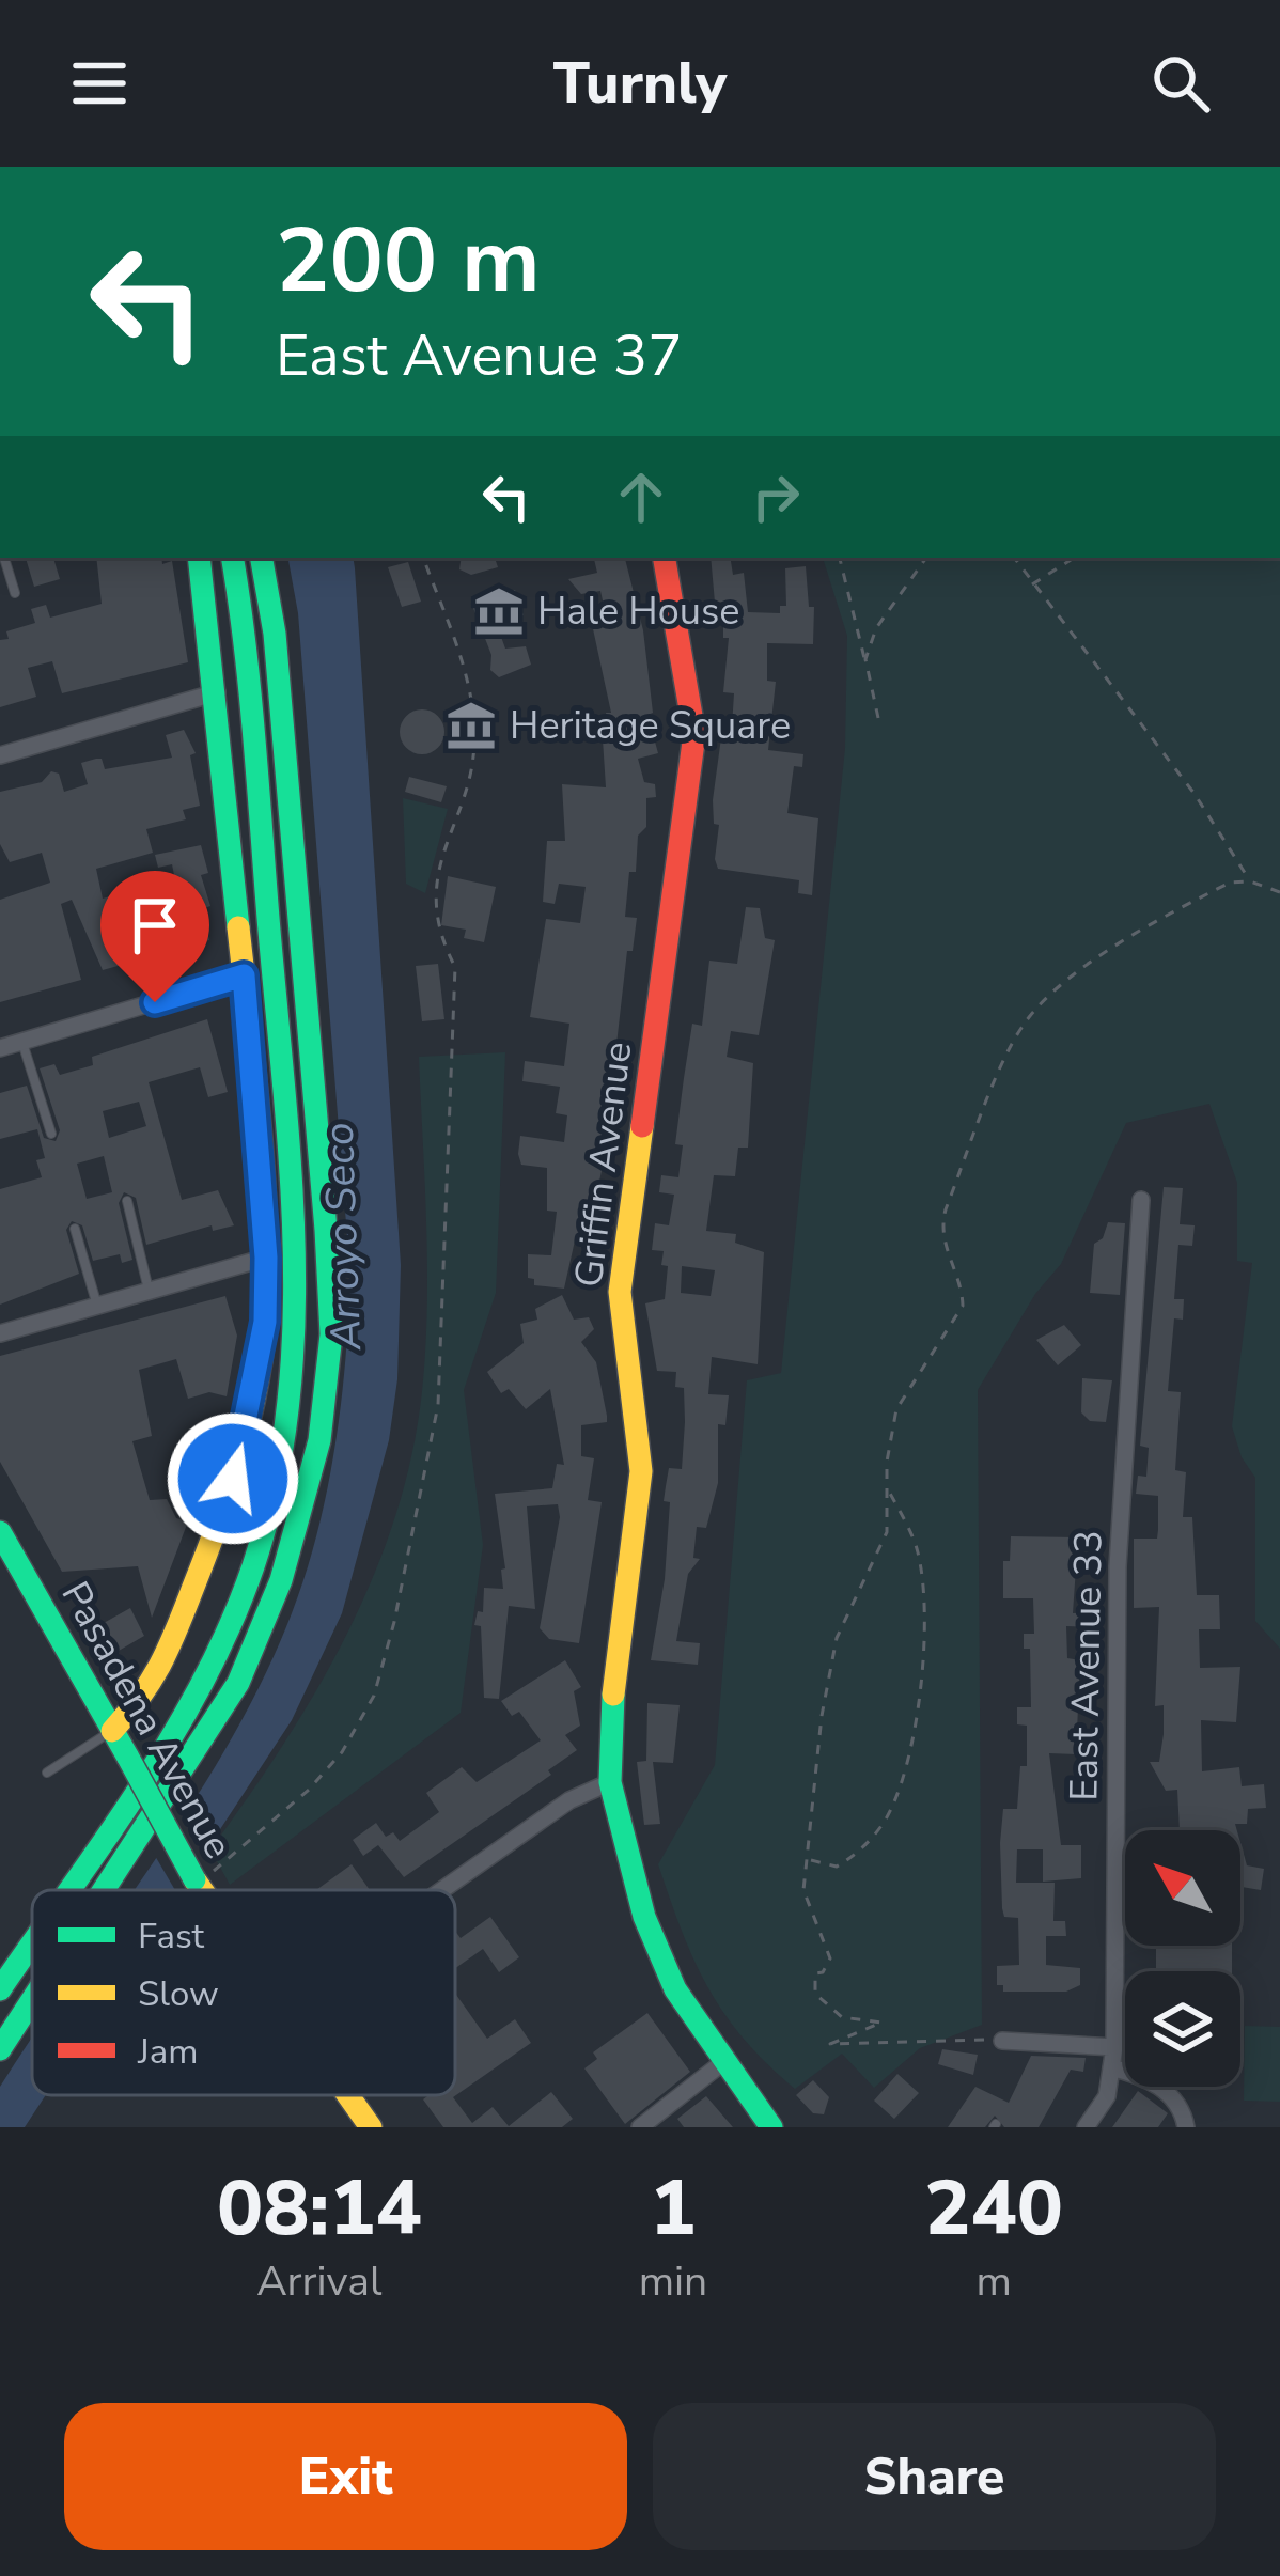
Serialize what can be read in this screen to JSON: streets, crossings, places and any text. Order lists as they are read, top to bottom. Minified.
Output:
{"streets":{"main road":["Griffin Avenue","Pasadena Avenue"],"street":["East Avenue 33"]},"water":["Arroyo Seco"],"places":{"museum":["Hale House","Heritage Square"]},"legend":["Fast","Slow","Jam"],"north":"top left","page":{"header":"Turnly","turn":["200 m","East Avenue 37"],"eta":["08:14","Arrival","1","min","240","m"],"buttons":["Exit","Share"]}}
